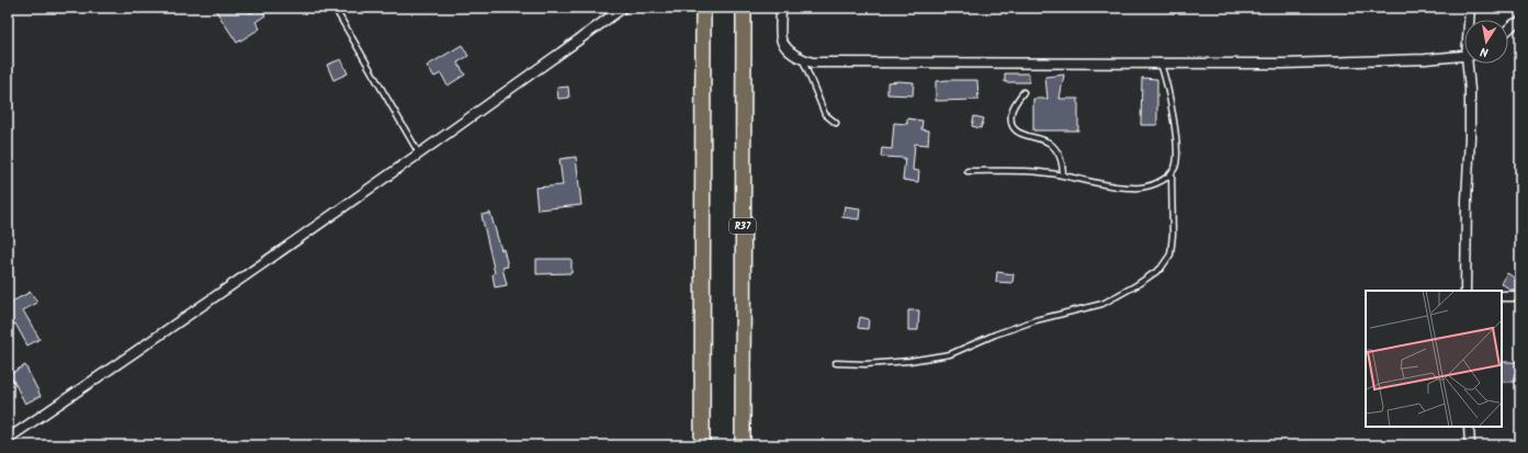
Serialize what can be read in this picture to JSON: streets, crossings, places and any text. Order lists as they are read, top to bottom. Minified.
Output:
{"streets":{"main road":["R37"]},"north":"bottom"}
